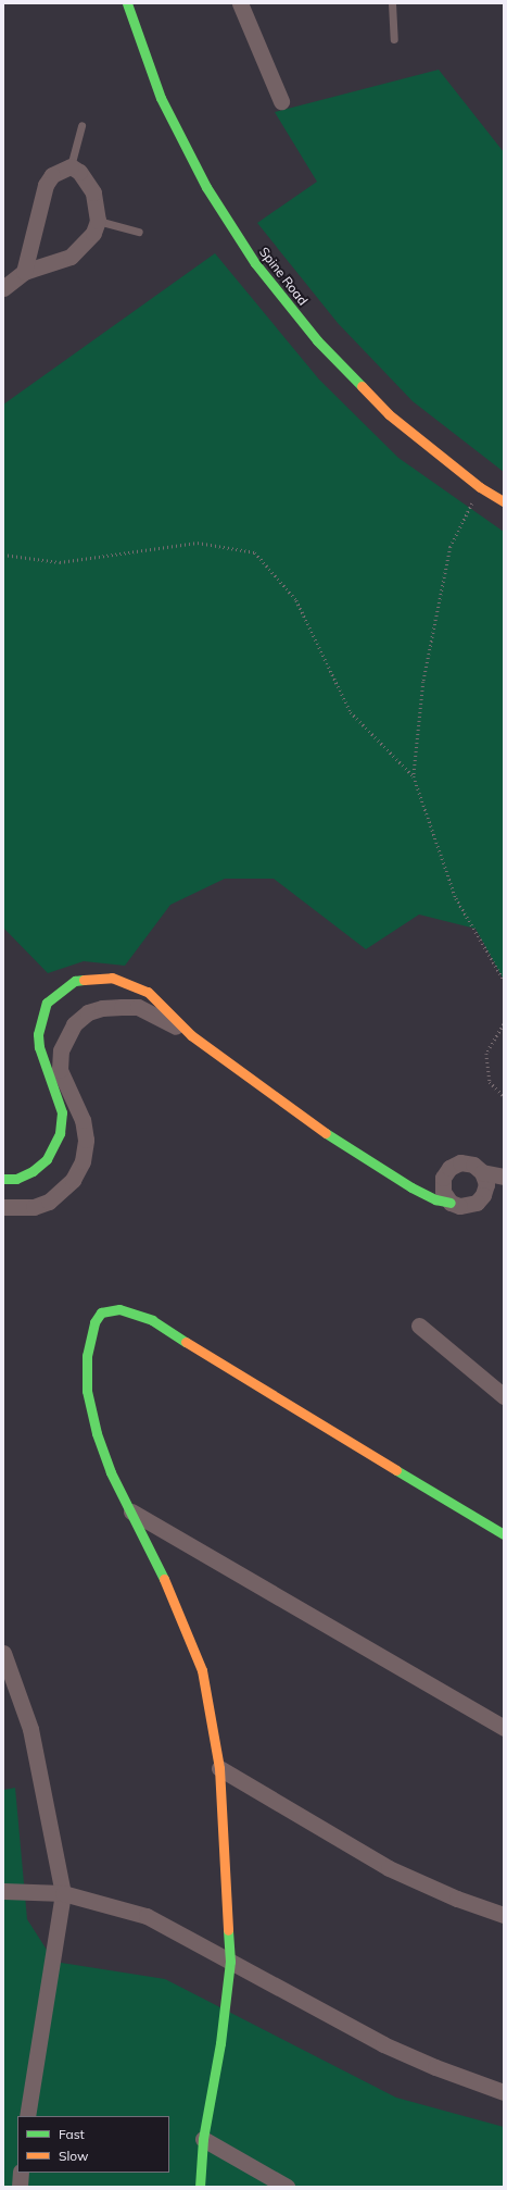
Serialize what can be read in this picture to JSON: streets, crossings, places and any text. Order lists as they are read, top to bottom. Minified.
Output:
{"streets":{"street":["Spine Road"]},"legend":["Fast","Slow"]}
